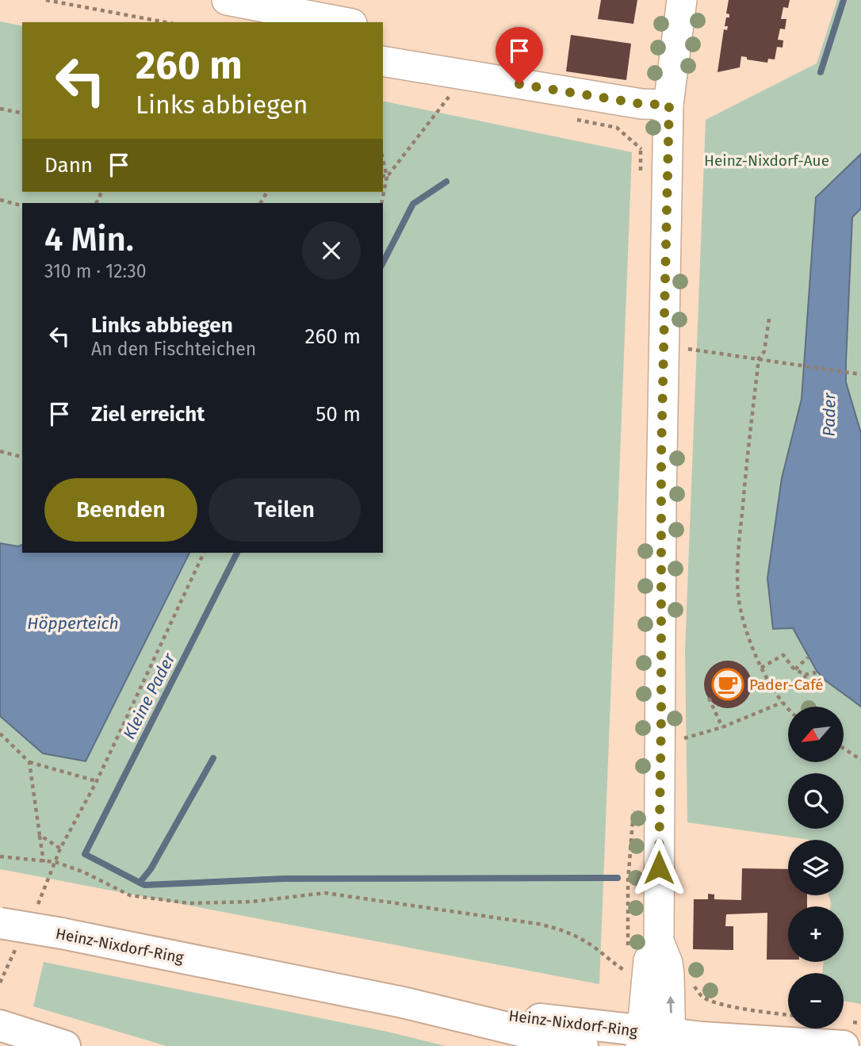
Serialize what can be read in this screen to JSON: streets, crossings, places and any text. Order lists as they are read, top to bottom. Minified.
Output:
{"streets":{"main road":["Heinz-Nixdorf-Ring"]},"water":["Pader","Höpperteich","Kleine Pader"],"parks":["Heinz-Nixdorf-Aue"],"places":{"cafe":["Pader-Café"]},"north":"bottom left","page":{"turn":["260 m","Links abbiegen"],"then":"Dann","heading":["4 Min.","310 m · 12:30"],"list":[{"name":"Links abbiegen","note":"An den Fischteichen","value":"260 m"},{"name":"Ziel erreicht","value":"50 m"}],"buttons":["Beenden","Teilen"],"map_buttons":["+","−"]}}
